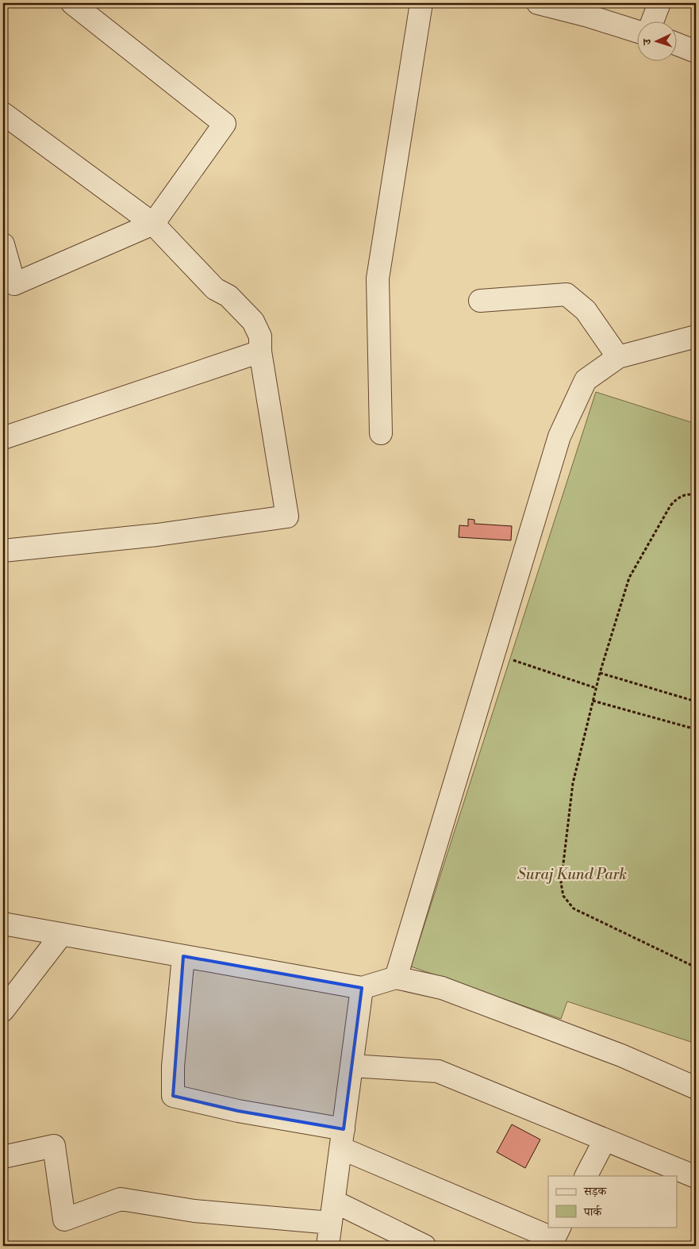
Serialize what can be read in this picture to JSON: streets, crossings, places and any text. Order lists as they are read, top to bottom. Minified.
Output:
{"parks":["Suraj Kund Park"],"legend":["सड़क","पार्क"],"north":"left"}
